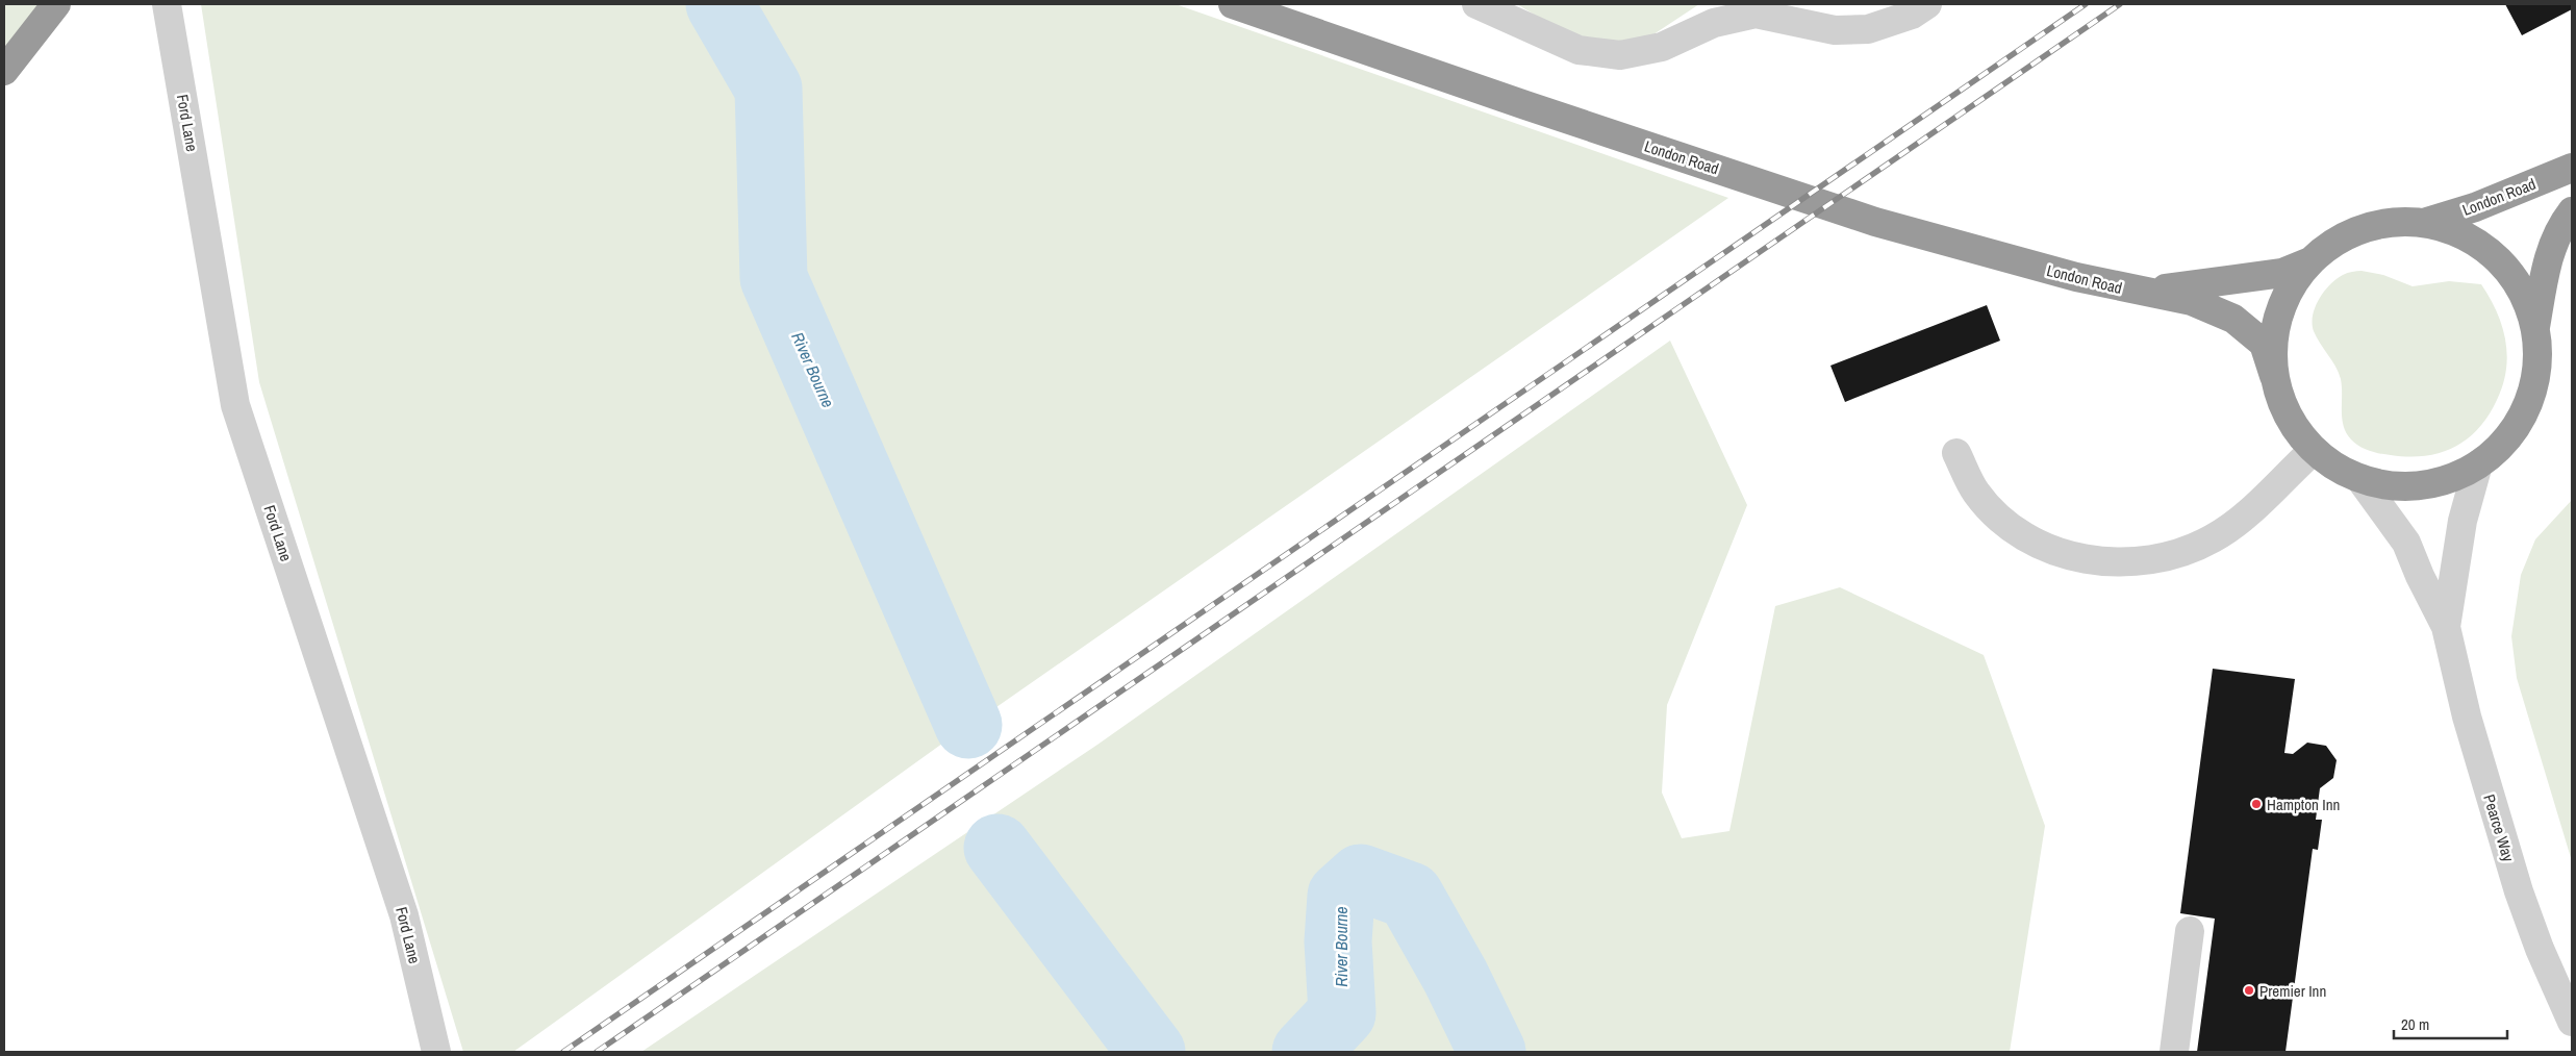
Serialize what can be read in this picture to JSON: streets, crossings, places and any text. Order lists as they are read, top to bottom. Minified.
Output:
{"streets":{"highway":["London Road"],"street":["Ford Lane","Pearce Way"]},"crossings":[["London Road","Pearce Way"]],"water":["River Bourne"],"places":["Hampton Inn","Premier Inn"],"scale_bar":"20 m"}
